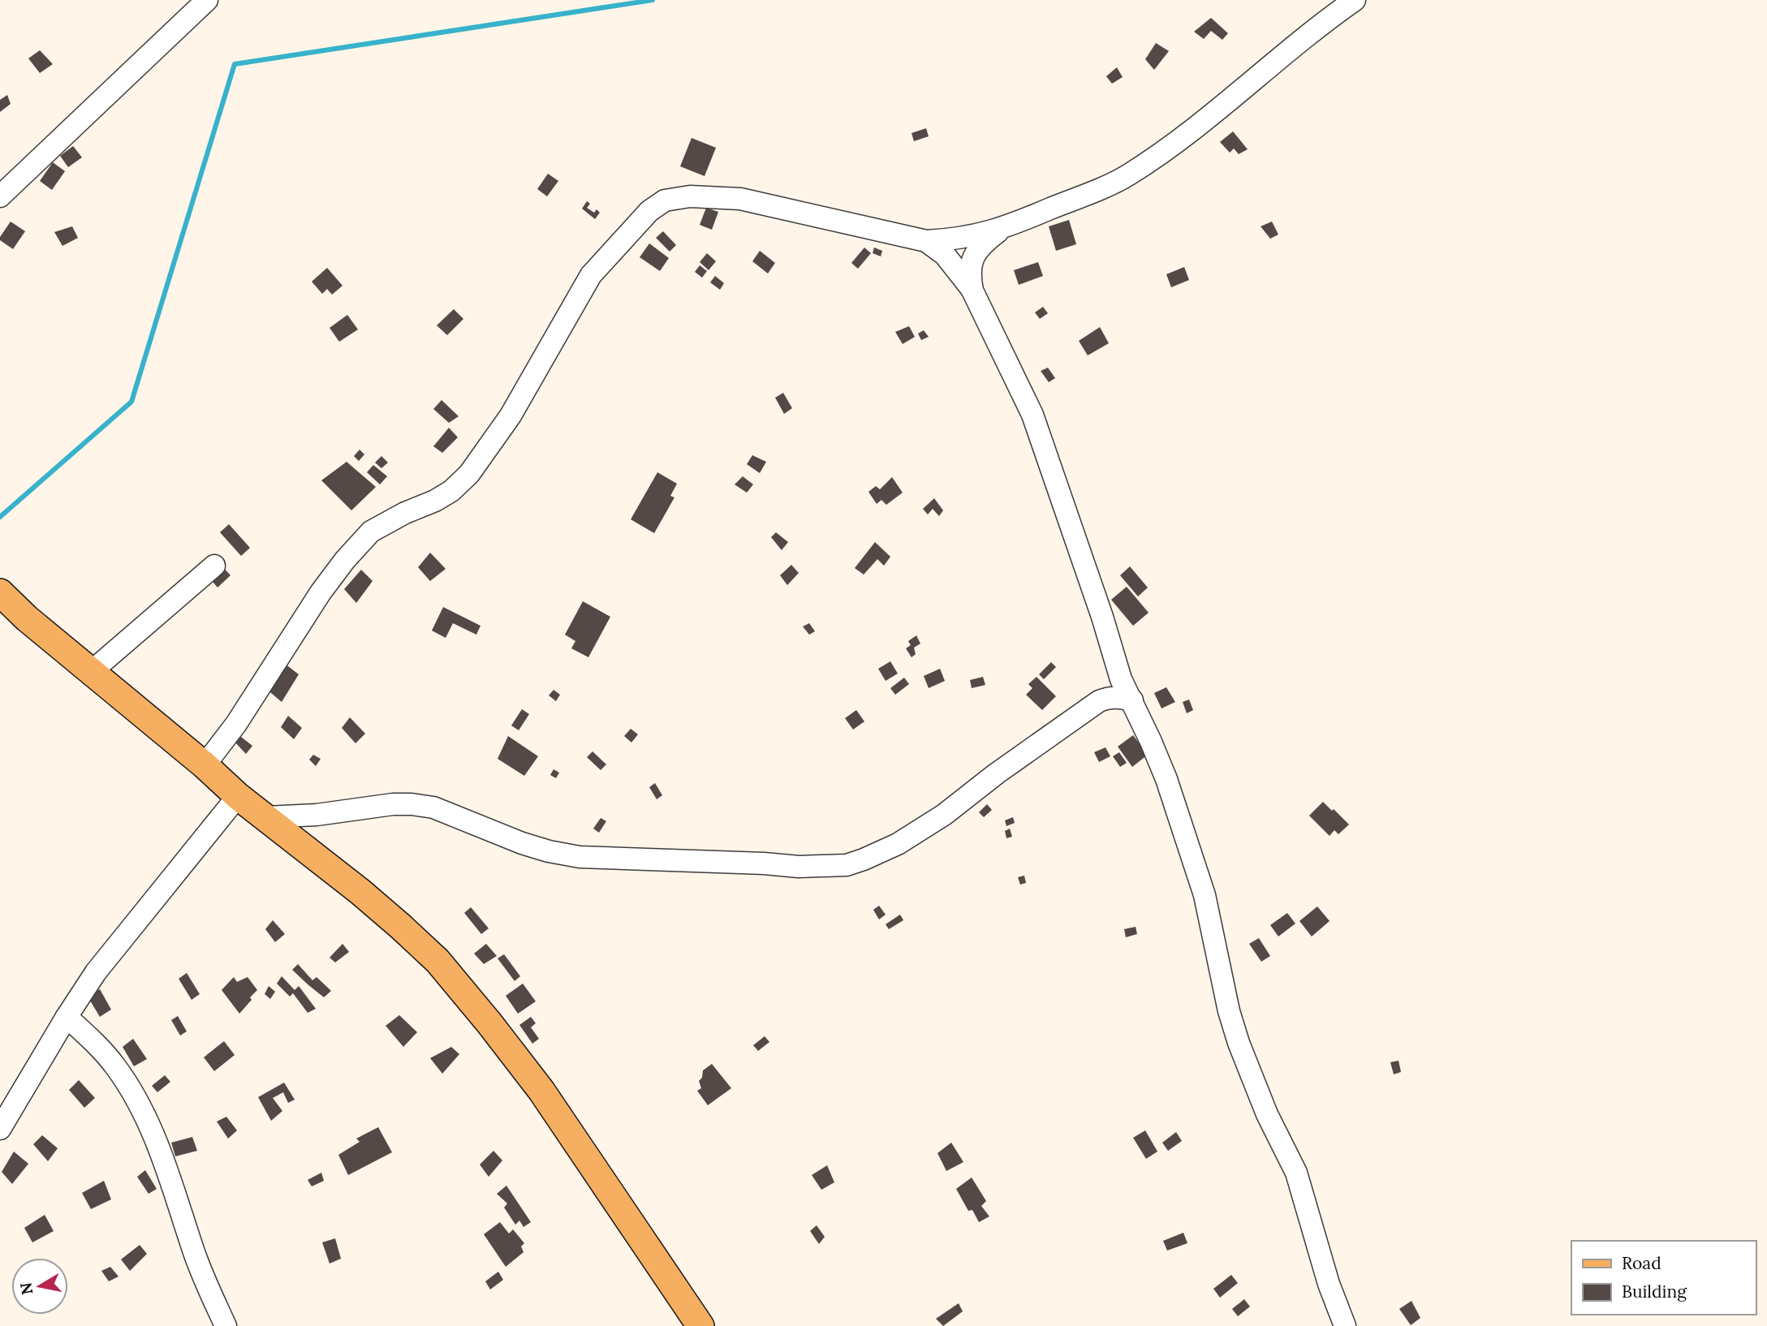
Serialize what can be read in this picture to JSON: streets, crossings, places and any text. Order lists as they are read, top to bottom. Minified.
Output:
{"legend":["Road","Building"],"north":"left"}
